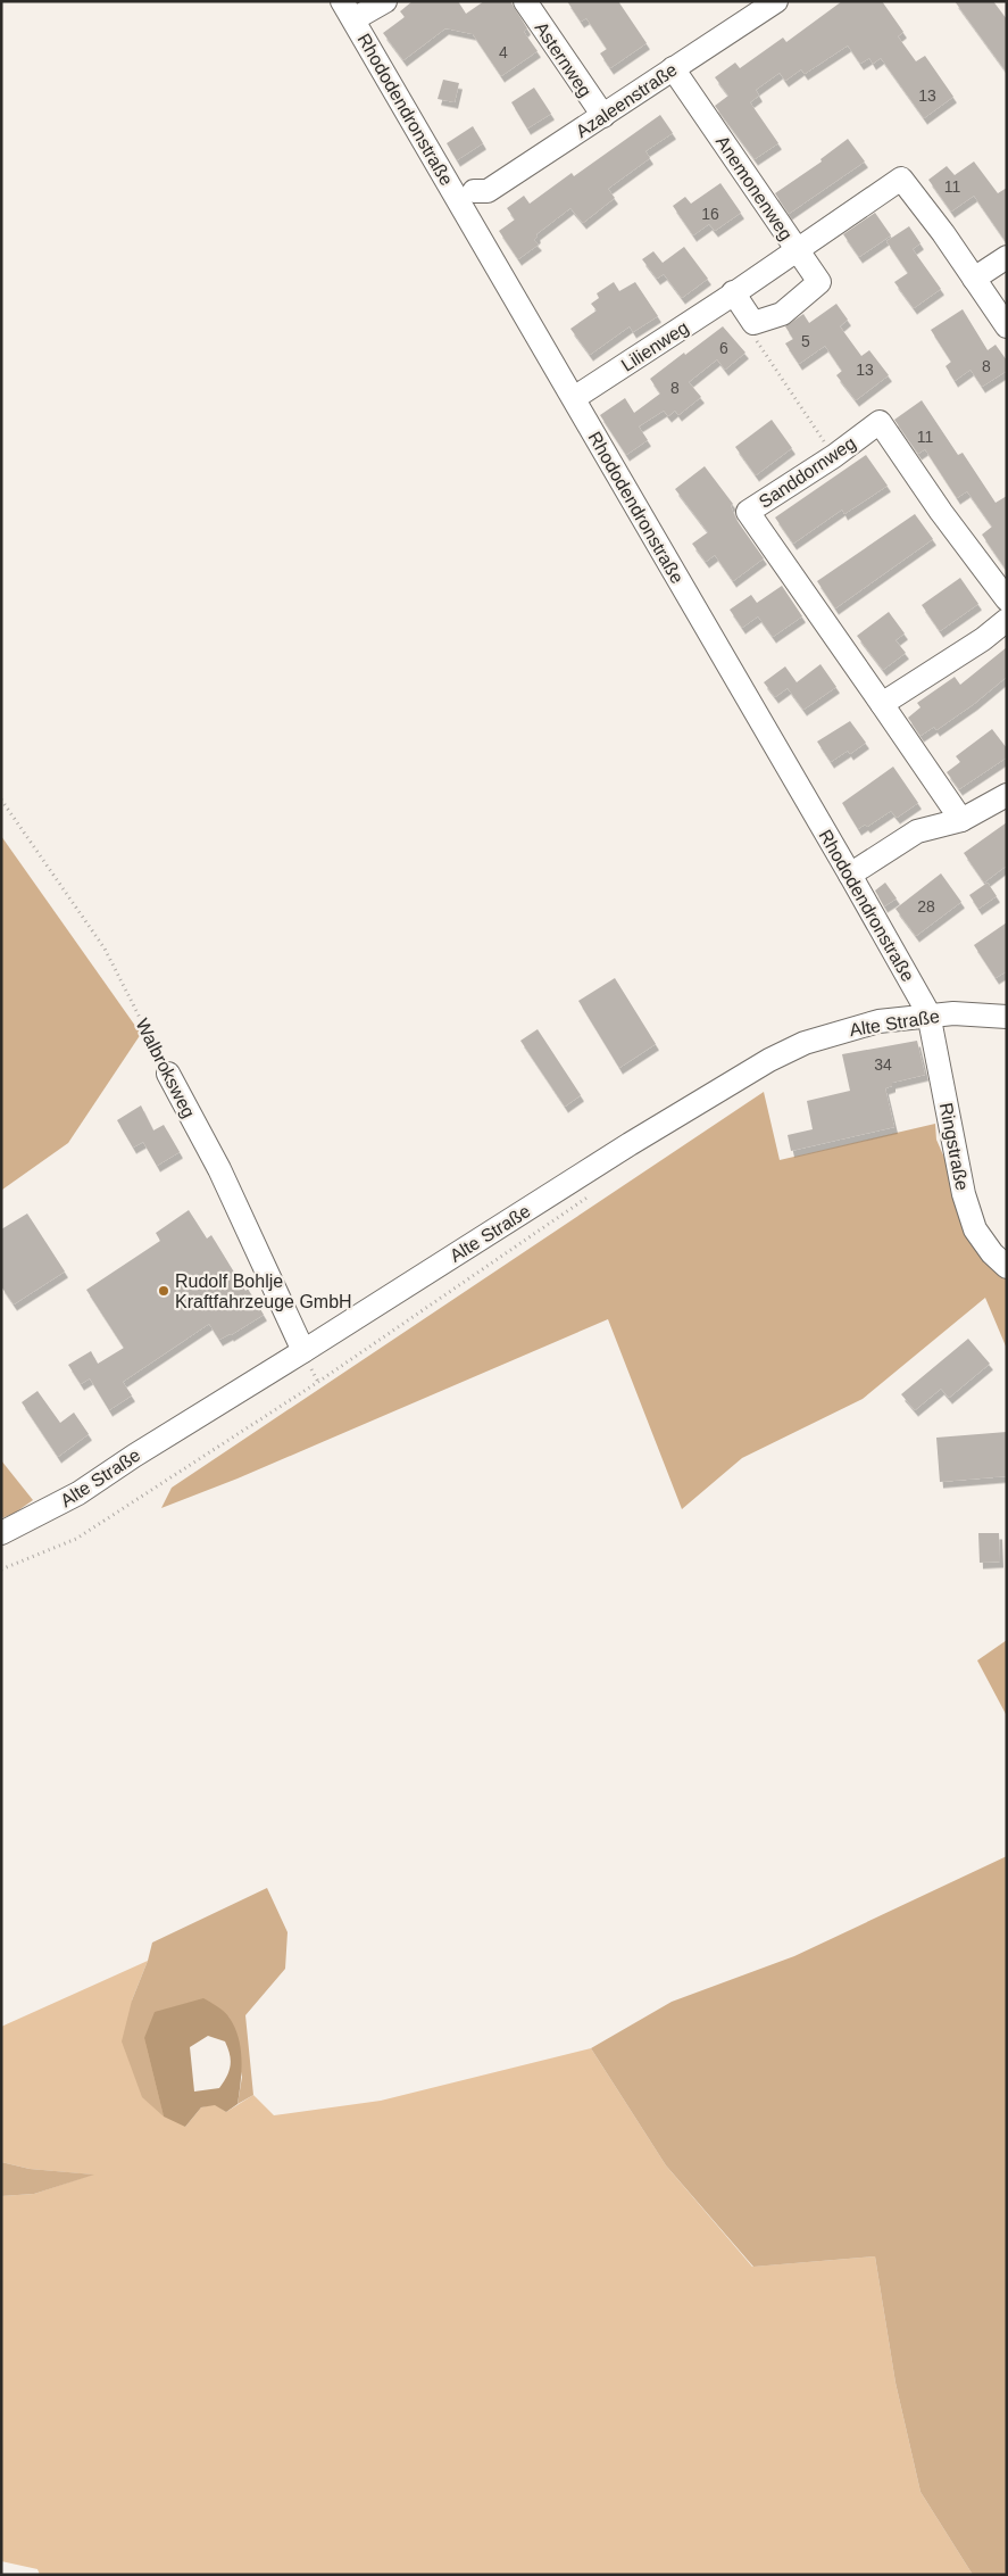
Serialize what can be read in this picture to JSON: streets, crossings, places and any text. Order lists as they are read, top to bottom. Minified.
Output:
{"streets":{"street":["Asternweg","Azaleenstraße","Rhododendronstraße","Anemonenweg","Lilienweg","Sanddornweg","Alte Straße","Walbroksweg","Ringstraße"]},"crossings":[["Asternweg","Azaleenstraße"],["Azaleenstraße","Anemonenweg"],["Rhododendronstraße","Lilienweg"],["Rhododendronstraße","Alte Straße"],["Rhododendronstraße","Ringstraße"],["Anemonenweg","Lilienweg"],["Alte Straße","Walbroksweg"],["Alte Straße","Ringstraße"]],"places":["Rudolf Bohlje Kraftfahrzeuge GmbH"],"house_numbers":["4","13","11","16","5","6","8","13","8","11","28","34"]}
